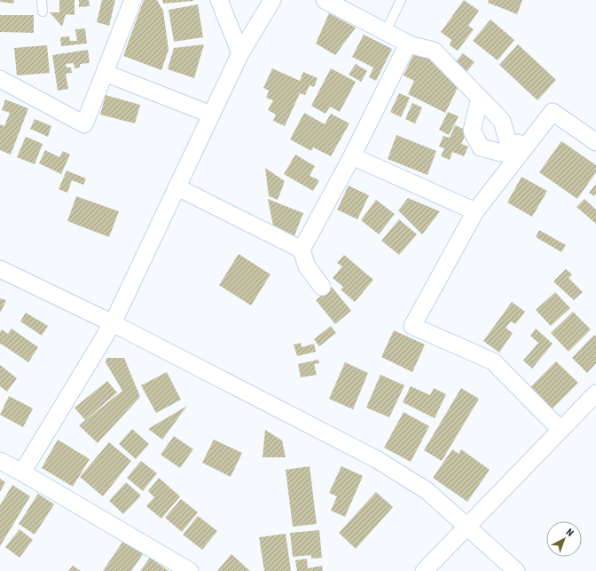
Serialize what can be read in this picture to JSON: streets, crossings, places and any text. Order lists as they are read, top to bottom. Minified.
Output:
{"north":"top right"}
